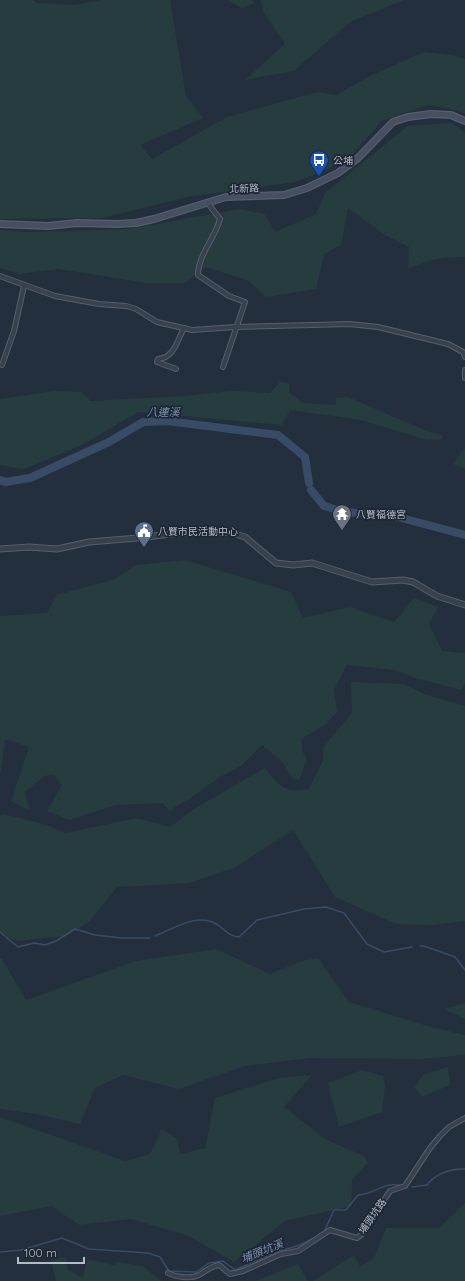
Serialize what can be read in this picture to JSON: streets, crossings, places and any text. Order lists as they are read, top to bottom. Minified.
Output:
{"streets":{"main road":["北新路"],"street":["埔頭坑路"]},"water":["八連溪","埔頭坑溪"],"places":{"bus stop":["公埔"],"temple":["八賢福德宮"],"public building":["八賢市民活動中心"]},"scale_bar":"100 m"}
